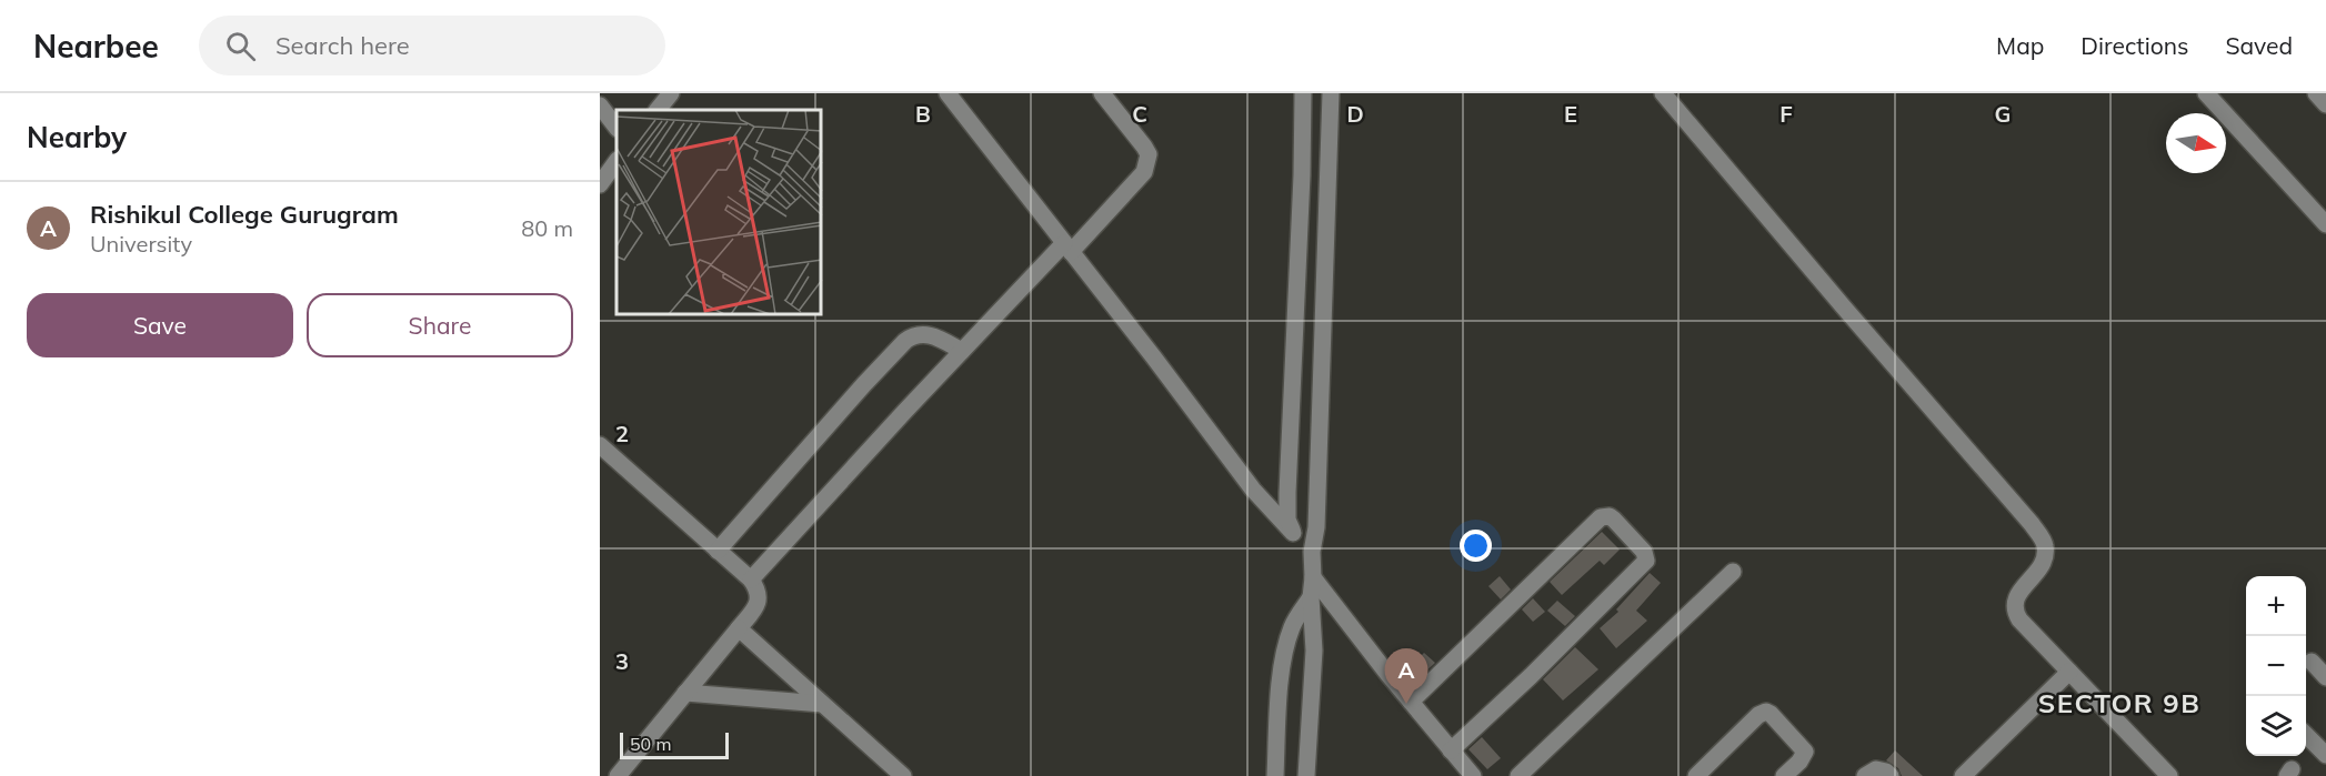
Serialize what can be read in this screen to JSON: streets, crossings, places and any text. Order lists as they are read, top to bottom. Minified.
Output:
{"districts":["SECTOR 9B"],"scale_bar":"50 m","north":"right","page":{"header":"Nearbee","search":"Search here","nav":["Map","Directions","Saved"],"heading":"Nearby","list":[{"mark":"A","name":"Rishikul College Gurugram","note":"University","value":"80 m"}],"buttons":["Save","Share"],"map_buttons":["+","−"],"pins":"A","scale":"50 m"},"grid":{"columns":["B","C","D","E","F","G"],"rows":["2","3"]}}
